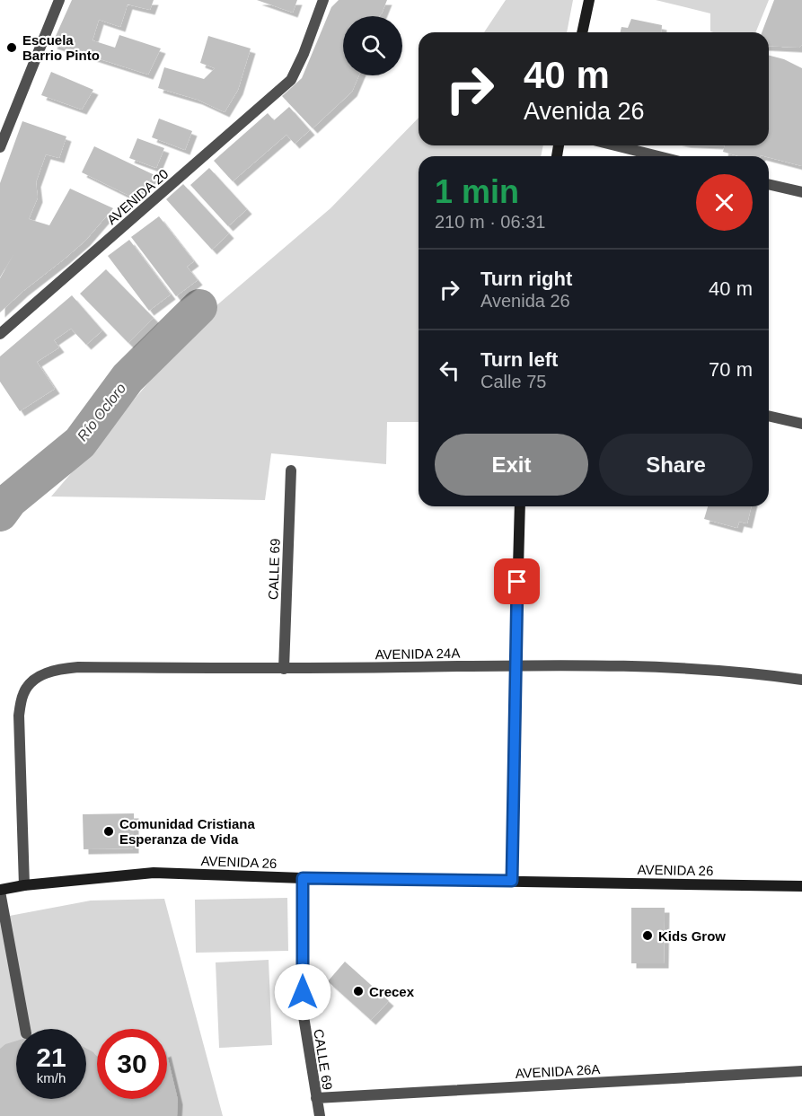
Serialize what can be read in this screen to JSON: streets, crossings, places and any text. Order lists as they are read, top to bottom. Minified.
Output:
{"streets":{"street":["AVENIDA 20","CALLE 69","AVENIDA 24A","AVENIDA 26","AVENIDA 26A"]},"crossings":[["CALLE 69","AVENIDA 24A"],["CALLE 69","AVENIDA 26"],["CALLE 69","AVENIDA 26A"],["AVENIDA 24A","AVENIDA 26"]],"water":["Río Ocloro"],"places":["Escuela Barrio Pinto","Comunidad Cristiana Esperanza de Vida","Kids Grow","Crecex"],"page":{"turn":["40 m","Avenida 26"],"heading":["1 min","210 m · 06:31"],"list":[{"name":"Turn right","note":"Avenida 26","value":"40 m"},{"name":"Turn left","note":"Calle 75","value":"70 m"}],"buttons":["Exit","Share"],"speed":"21 km/h","limit":"30"}}
